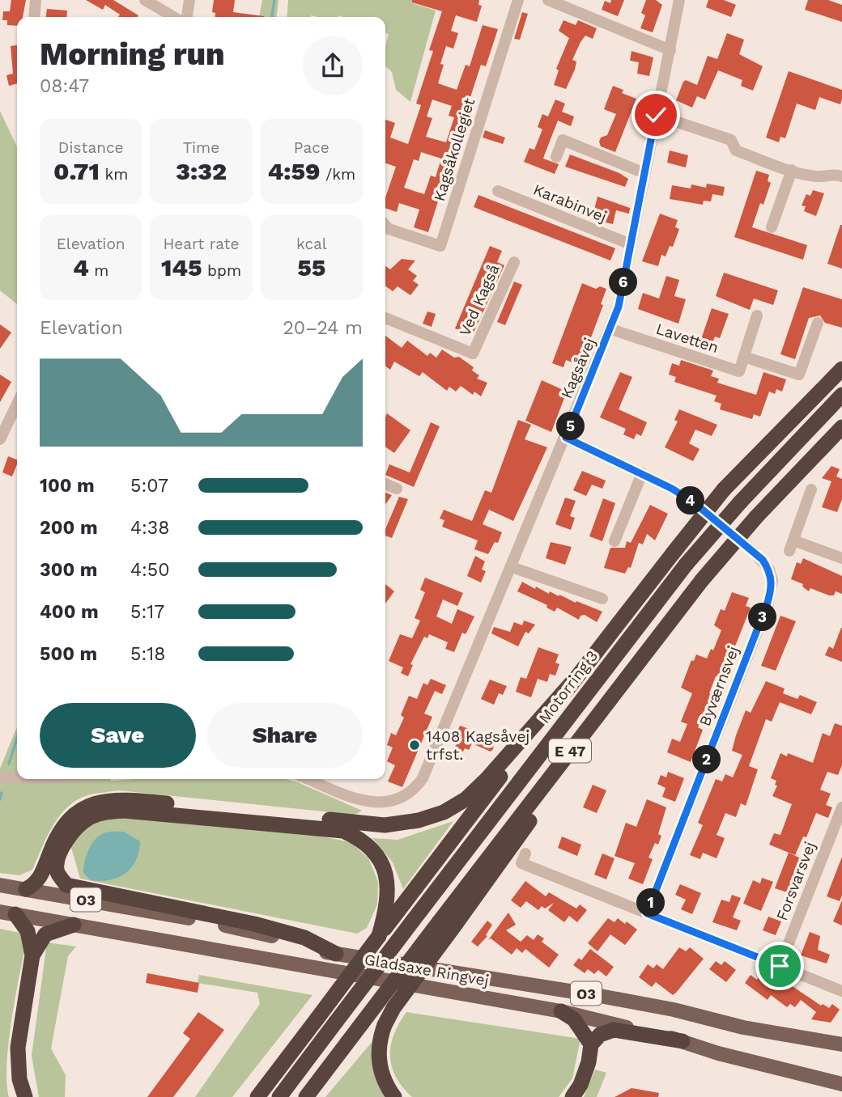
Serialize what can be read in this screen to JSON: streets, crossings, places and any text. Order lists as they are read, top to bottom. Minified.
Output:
{"streets":{"highway":["Motorring 3","E 47"],"main road":["O3","Gladsaxe Ringvej"],"street":["Kagsåkollegiet","Karabinvej","Ved Kagså","Lavetten","Kagsåvej","Byværnsvej","Forsvarsvej"]},"crossings":[["Karabinvej","Kagsåvej"],["Lavetten","Kagsåvej"],["Kagsåvej","Byværnsvej"]],"places":["1408 Kagsåvej trfst."],"page":{"heading":["Morning run","08:47"],"stats":[["Distance","0.71 km"],["Time","3:32"],["Pace","4:59 /km"],["Elevation","4 m"],["Heart rate","145 bpm"],["kcal","55"]],"pins":["6","5","4","3","2","1"],"chart":["Elevation","20–24 m"],"list":[{"name":"100 m","note":"5:07"},{"name":"200 m","note":"4:38"},{"name":"300 m","note":"4:50"},{"name":"400 m","note":"5:17"},{"name":"500 m","note":"5:18"}],"buttons":["Save","Share"]}}
